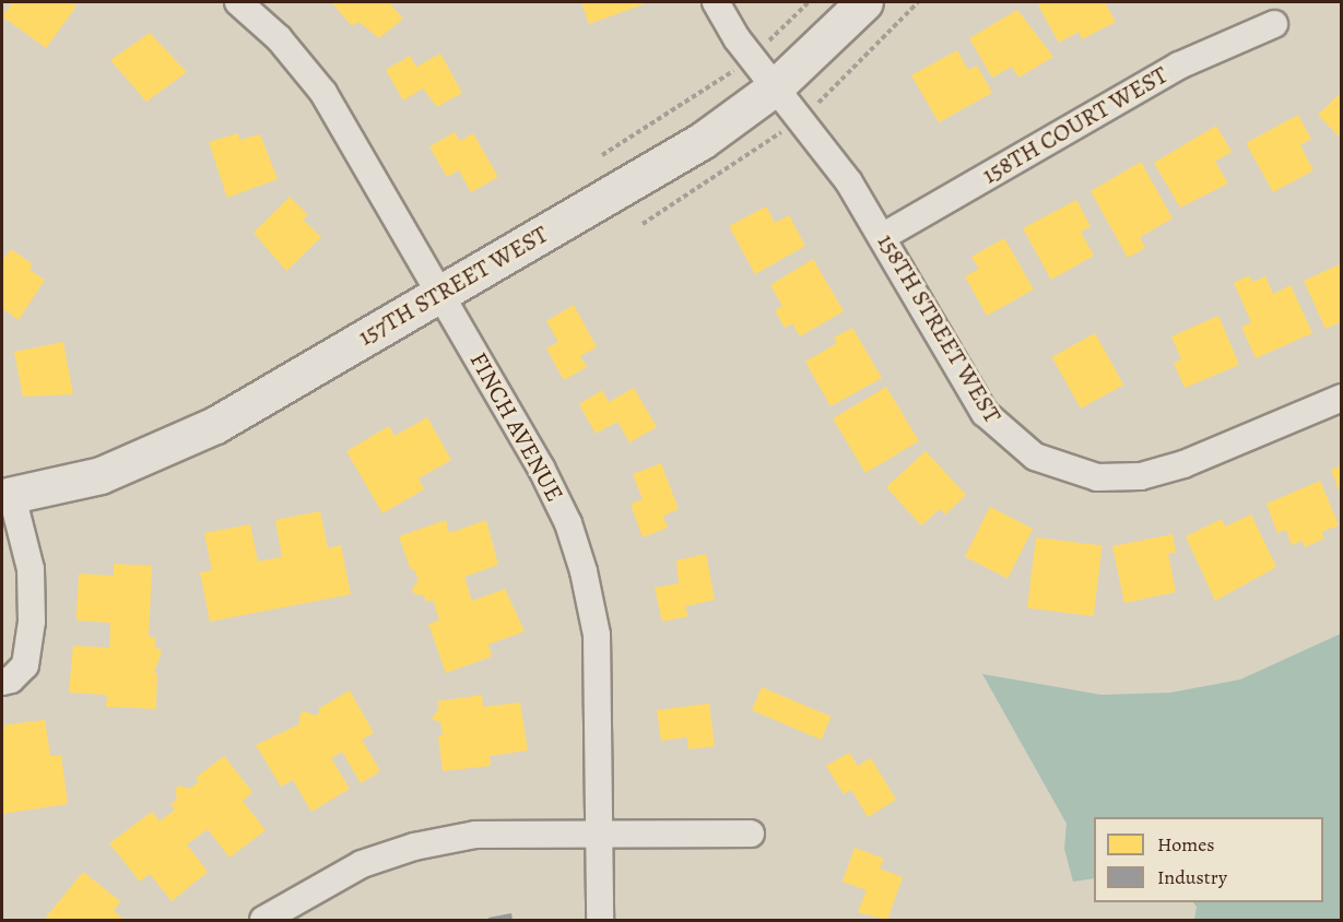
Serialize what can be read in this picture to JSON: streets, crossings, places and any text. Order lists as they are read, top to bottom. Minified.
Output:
{"streets":{"street":["158TH COURT WEST","157TH STREET WEST","158TH STREET WEST","FINCH AVENUE"]},"crossings":[["158TH COURT WEST","158TH STREET WEST"],["157TH STREET WEST","158TH STREET WEST"],["157TH STREET WEST","FINCH AVENUE"]],"legend":["Homes","Industry"]}
